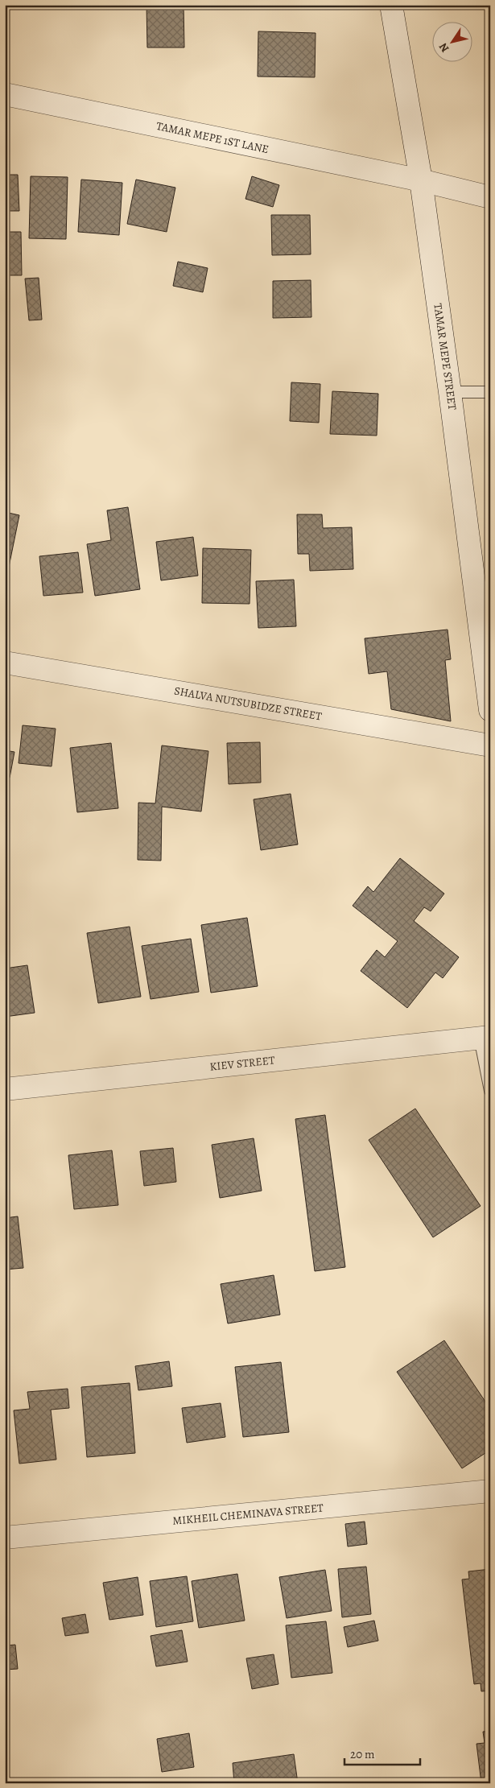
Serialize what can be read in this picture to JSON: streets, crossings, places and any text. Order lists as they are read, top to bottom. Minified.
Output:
{"streets":{"street":["TAMAR MEPE 1ST LANE","TAMAR MEPE STREET","SHALVA NUTSUBIDZE STREET","KIEV STREET","MIKHEIL CHEMINAVA STREET"]},"crossings":[["TAMAR MEPE 1ST LANE","TAMAR MEPE STREET"]],"scale_bar":"20 m","north":"bottom left"}
